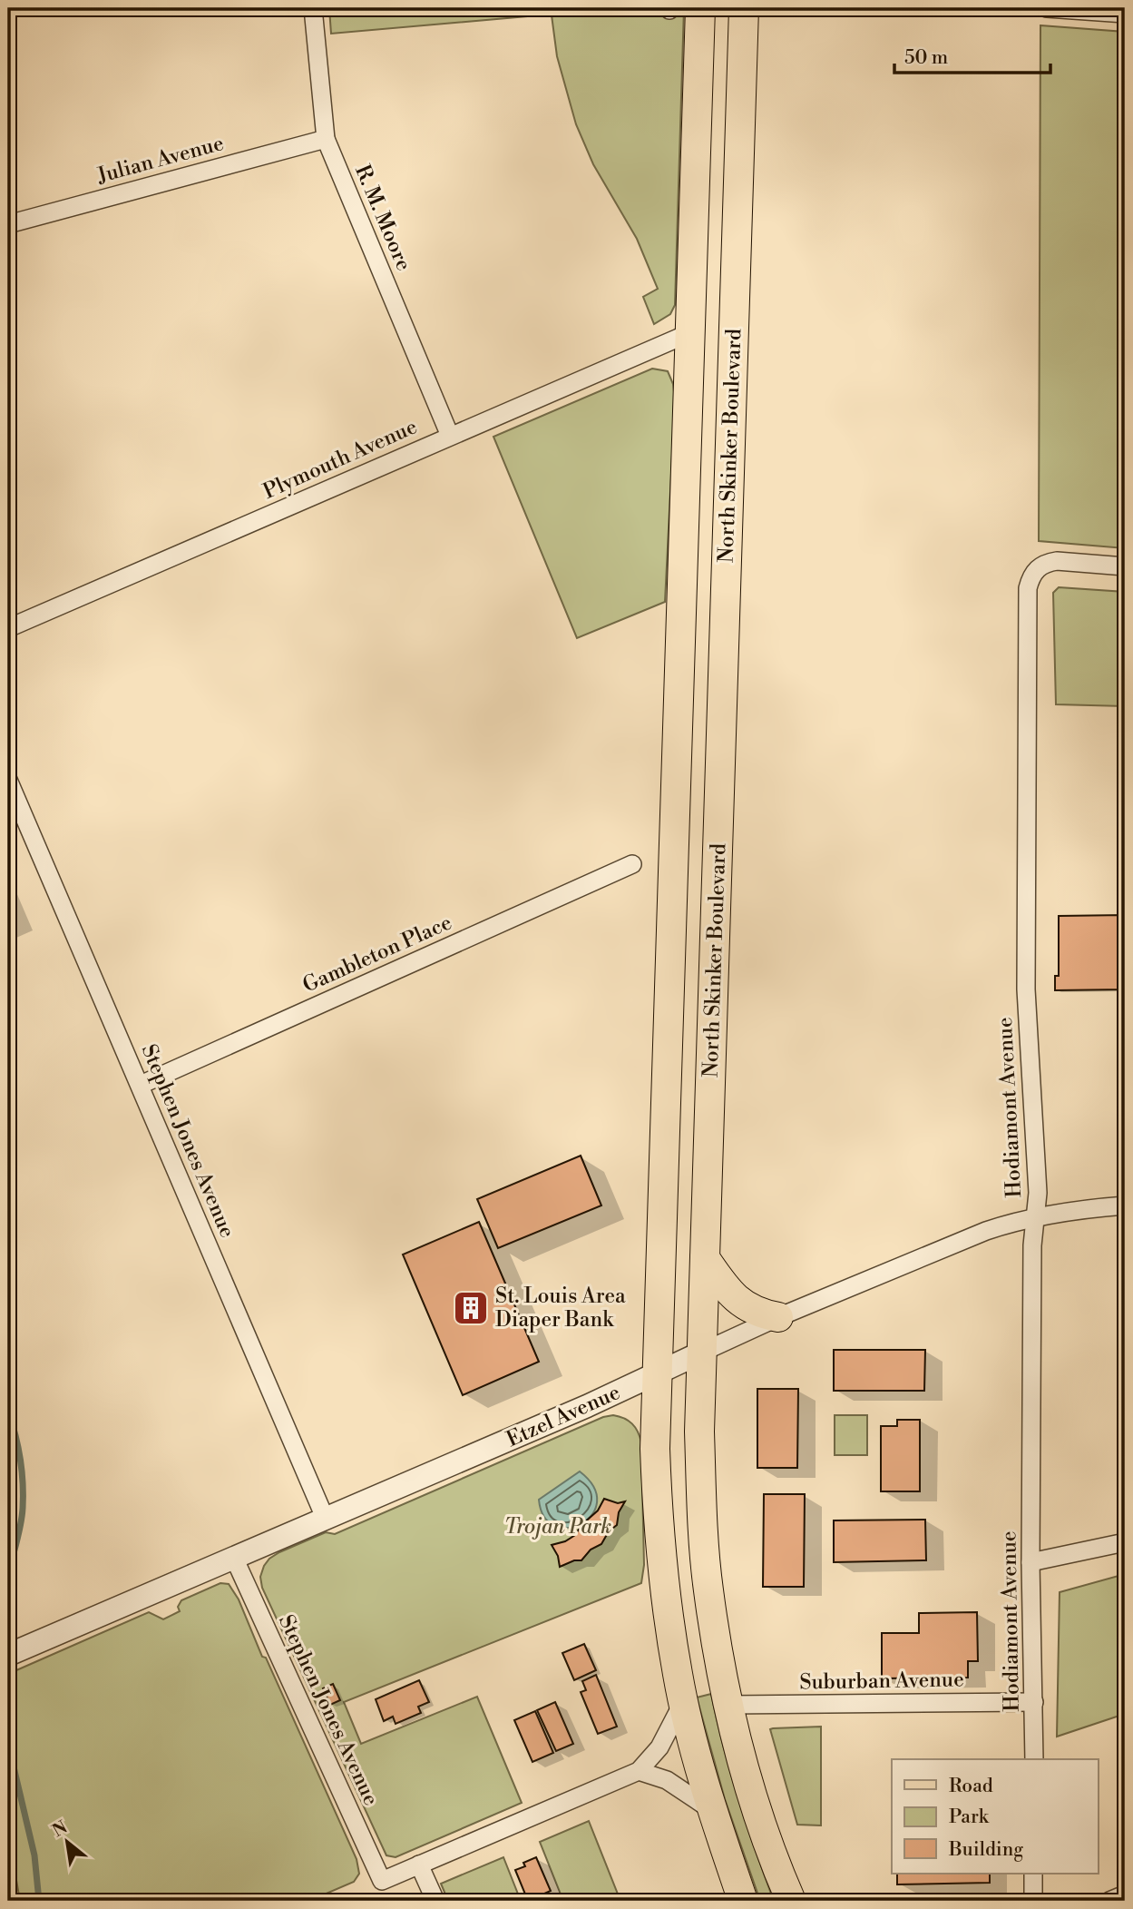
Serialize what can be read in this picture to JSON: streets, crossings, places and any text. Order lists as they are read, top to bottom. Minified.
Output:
{"streets":{"main road":["North Skinker Boulevard"],"street":["Julian Avenue","R. M. Moore","Plymouth Avenue","Gambleton Place","Hodiamont Avenue","Stephen Jones Avenue","Etzel Avenue","Suburban Avenue"]},"crossings":[["Julian Avenue","R. M. Moore"],["R. M. Moore","Plymouth Avenue"],["North Skinker Boulevard","Plymouth Avenue"],["North Skinker Boulevard","Etzel Avenue"],["North Skinker Boulevard","Suburban Avenue"],["Gambleton Place","Stephen Jones Avenue"],["Hodiamont Avenue","Etzel Avenue"],["Hodiamont Avenue","Suburban Avenue"],["Stephen Jones Avenue","Etzel Avenue"]],"parks":["Trojan Park"],"places":{"building":["St. Louis Area Diaper Bank"]},"legend":["Road","Park","Building"],"scale_bar":"50 m","north":"top left"}
